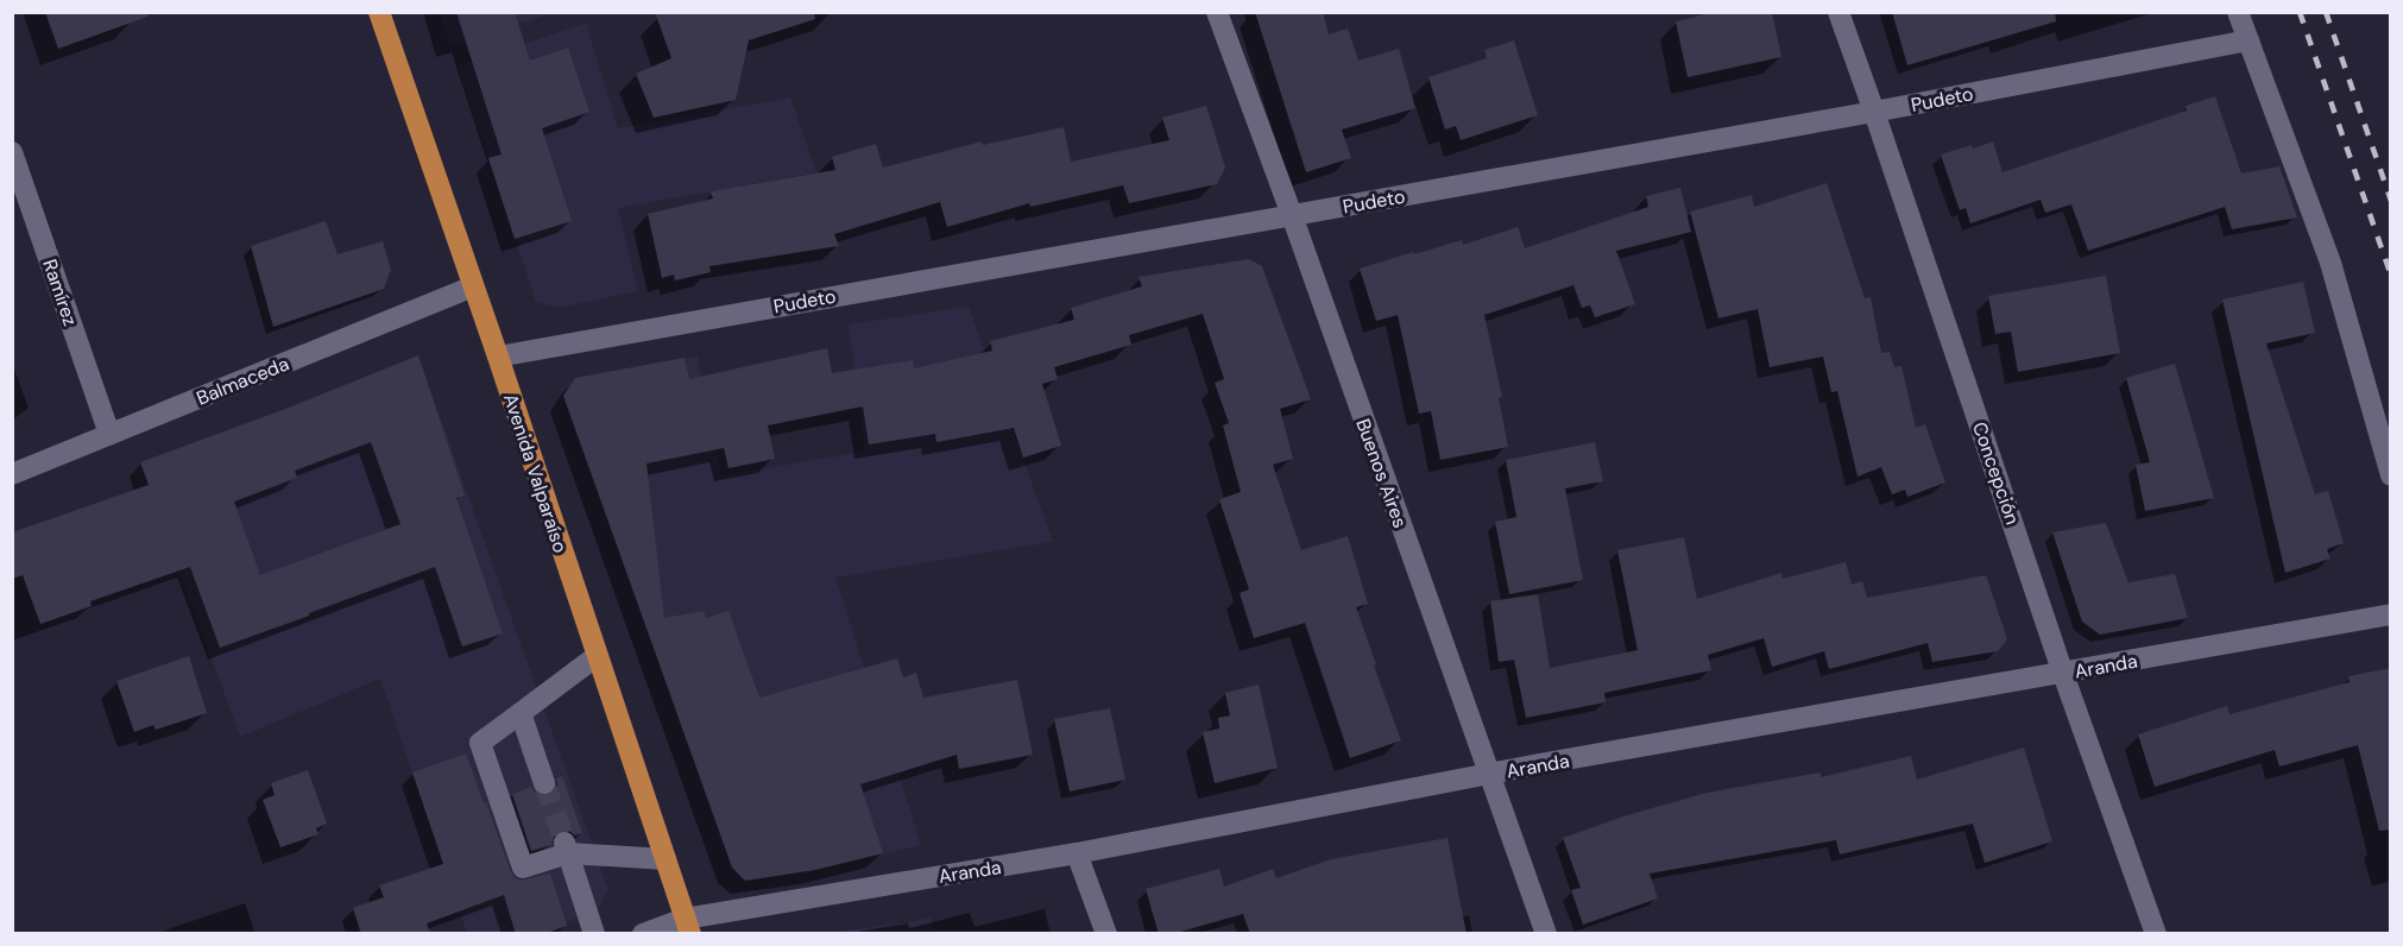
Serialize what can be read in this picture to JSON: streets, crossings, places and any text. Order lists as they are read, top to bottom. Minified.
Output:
{"streets":{"main road":["Avenida Valparaíso"],"street":["Pudeto","Ramírez","Balmaceda","Buenos Aires","Concepción","Aranda"]},"crossings":[["Pudeto","Avenida Valparaíso"],["Pudeto","Buenos Aires"],["Pudeto","Concepción"],["Ramírez","Balmaceda"],["Balmaceda","Avenida Valparaíso"],["Avenida Valparaíso","Aranda"],["Buenos Aires","Aranda"],["Concepción","Aranda"]]}
